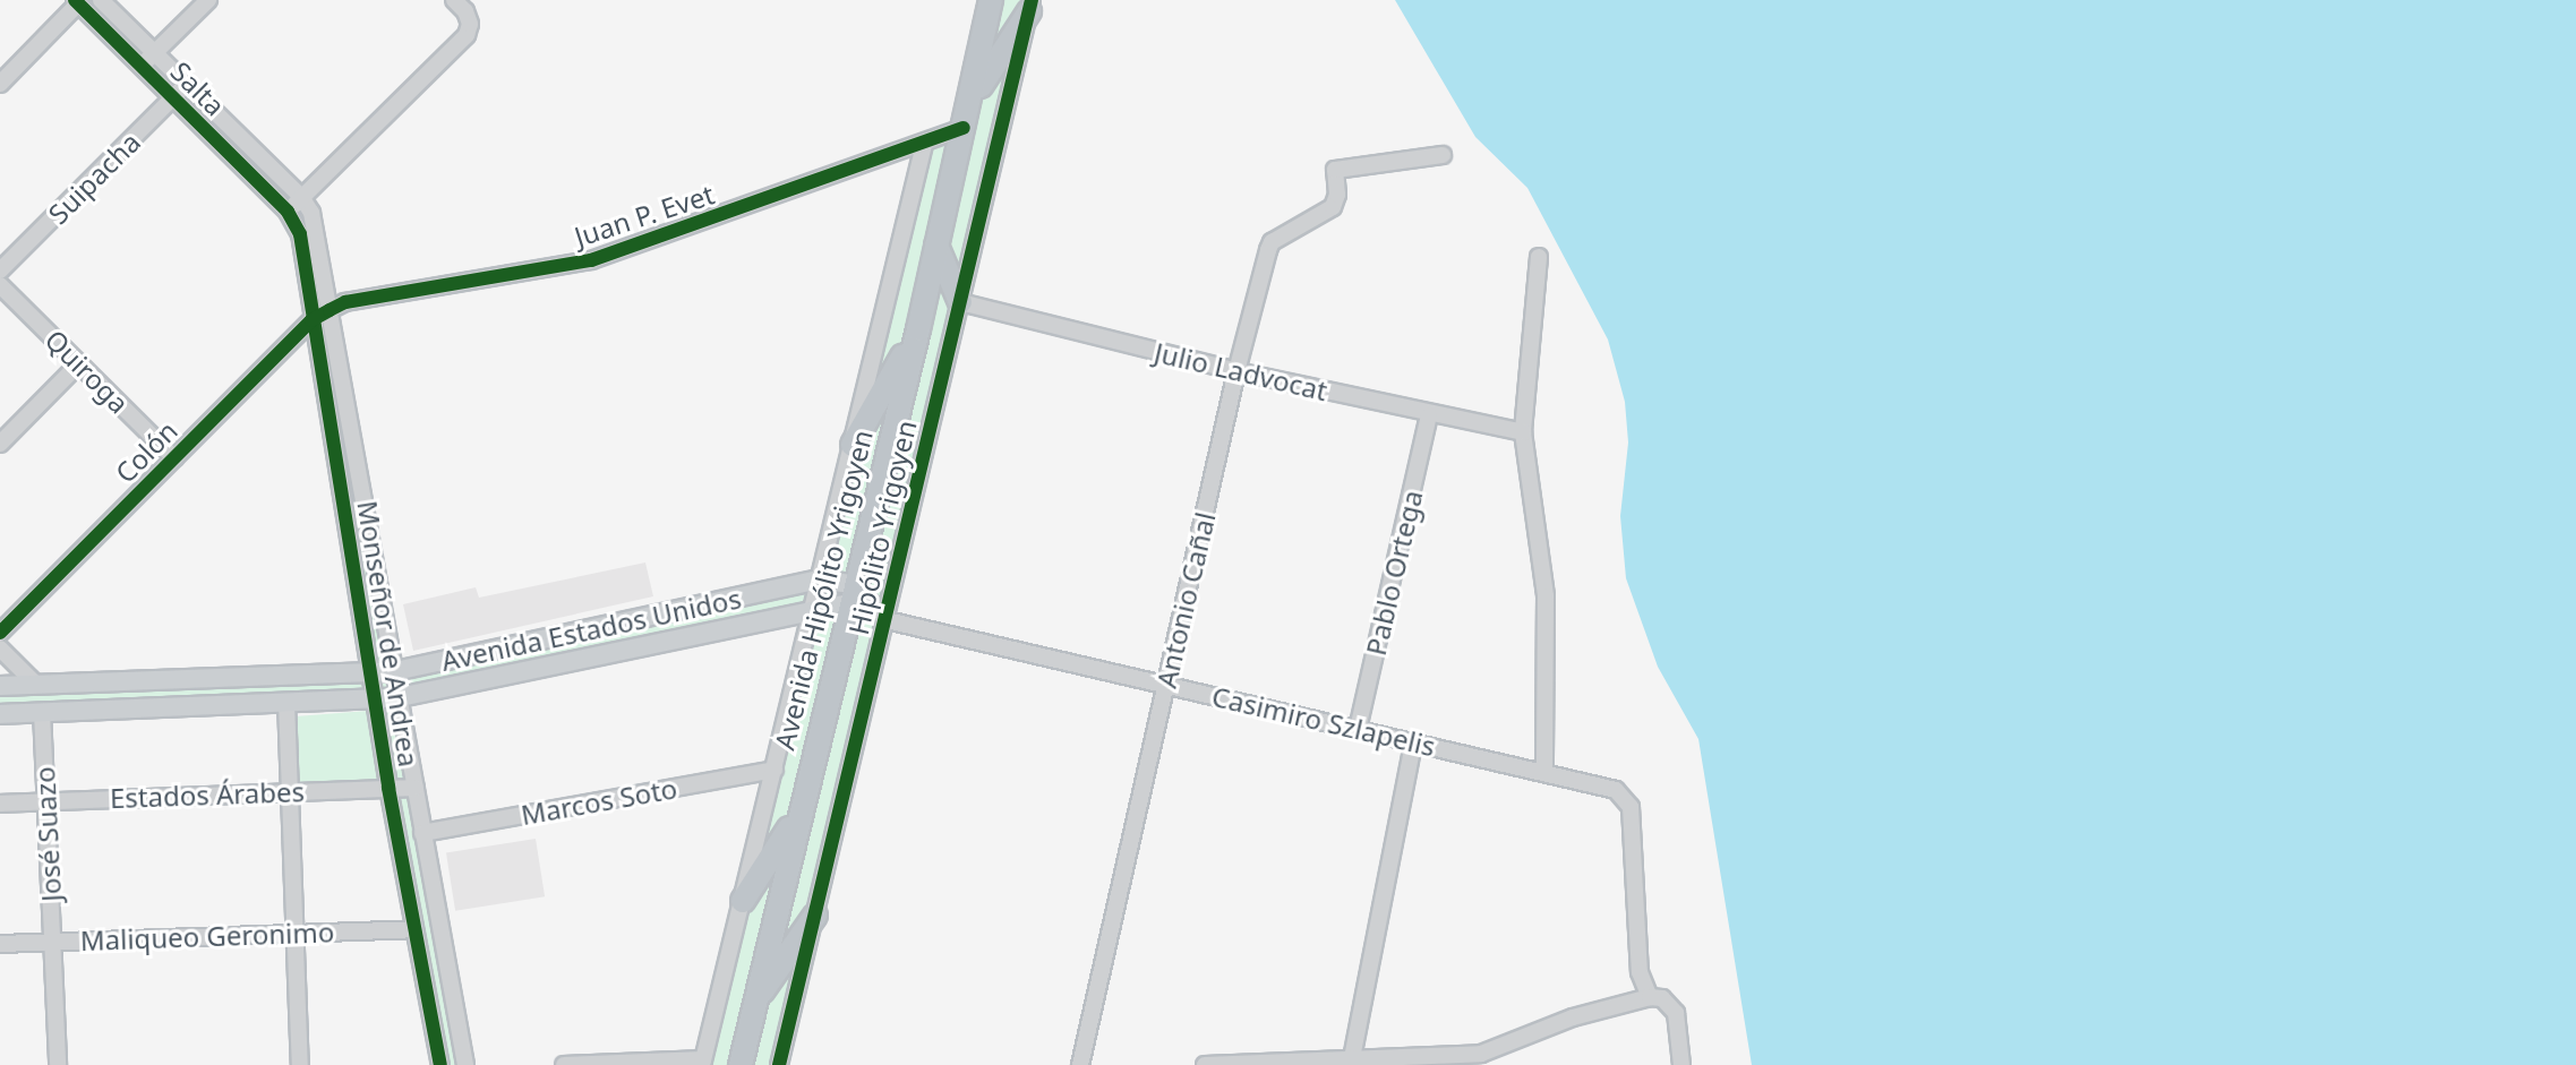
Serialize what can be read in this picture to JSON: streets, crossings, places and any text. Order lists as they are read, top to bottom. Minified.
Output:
{"streets":{"highway":["Avenida Hipólito Yrigoyen"],"main road":["Avenida Estados Unidos"],"street":["Salta","Suipacha","Juan P. Evet","Quiroga","Julio Ladvocat","Colón","Hipólito Yrigoyen","Pablo Ortega","Antonio Cañal","Monseñor de Andrea","Casimiro Szlapelis","Estados Árabes","Marcos Soto","José Suazo","Maliqueo Geronimo"]},"crossings":[["Salta","Suipacha"],["Salta","Monseñor de Andrea"],["Juan P. Evet","Colón"],["Juan P. Evet","Hipólito Yrigoyen"],["Juan P. Evet","Avenida Hipólito Yrigoyen"],["Juan P. Evet","Monseñor de Andrea"],["Quiroga","Colón"],["Julio Ladvocat","Hipólito Yrigoyen"],["Julio Ladvocat","Pablo Ortega"],["Julio Ladvocat","Antonio Cañal"],["Colón","Monseñor de Andrea"],["Hipólito Yrigoyen","Avenida Estados Unidos"],["Hipólito Yrigoyen","Casimiro Szlapelis"],["Hipólito Yrigoyen","Marcos Soto"],["Pablo Ortega","Casimiro Szlapelis"],["Avenida Hipólito Yrigoyen","Avenida Estados Unidos"],["Avenida Hipólito Yrigoyen","Casimiro Szlapelis"],["Antonio Cañal","Casimiro Szlapelis"],["Avenida Estados Unidos","Monseñor de Andrea"],["Avenida Estados Unidos","Casimiro Szlapelis"],["Avenida Estados Unidos","José Suazo"],["Monseñor de Andrea","Estados Árabes"],["Monseñor de Andrea","Marcos Soto"],["Monseñor de Andrea","Maliqueo Geronimo"],["Estados Árabes","José Suazo"],["José Suazo","Maliqueo Geronimo"]]}
